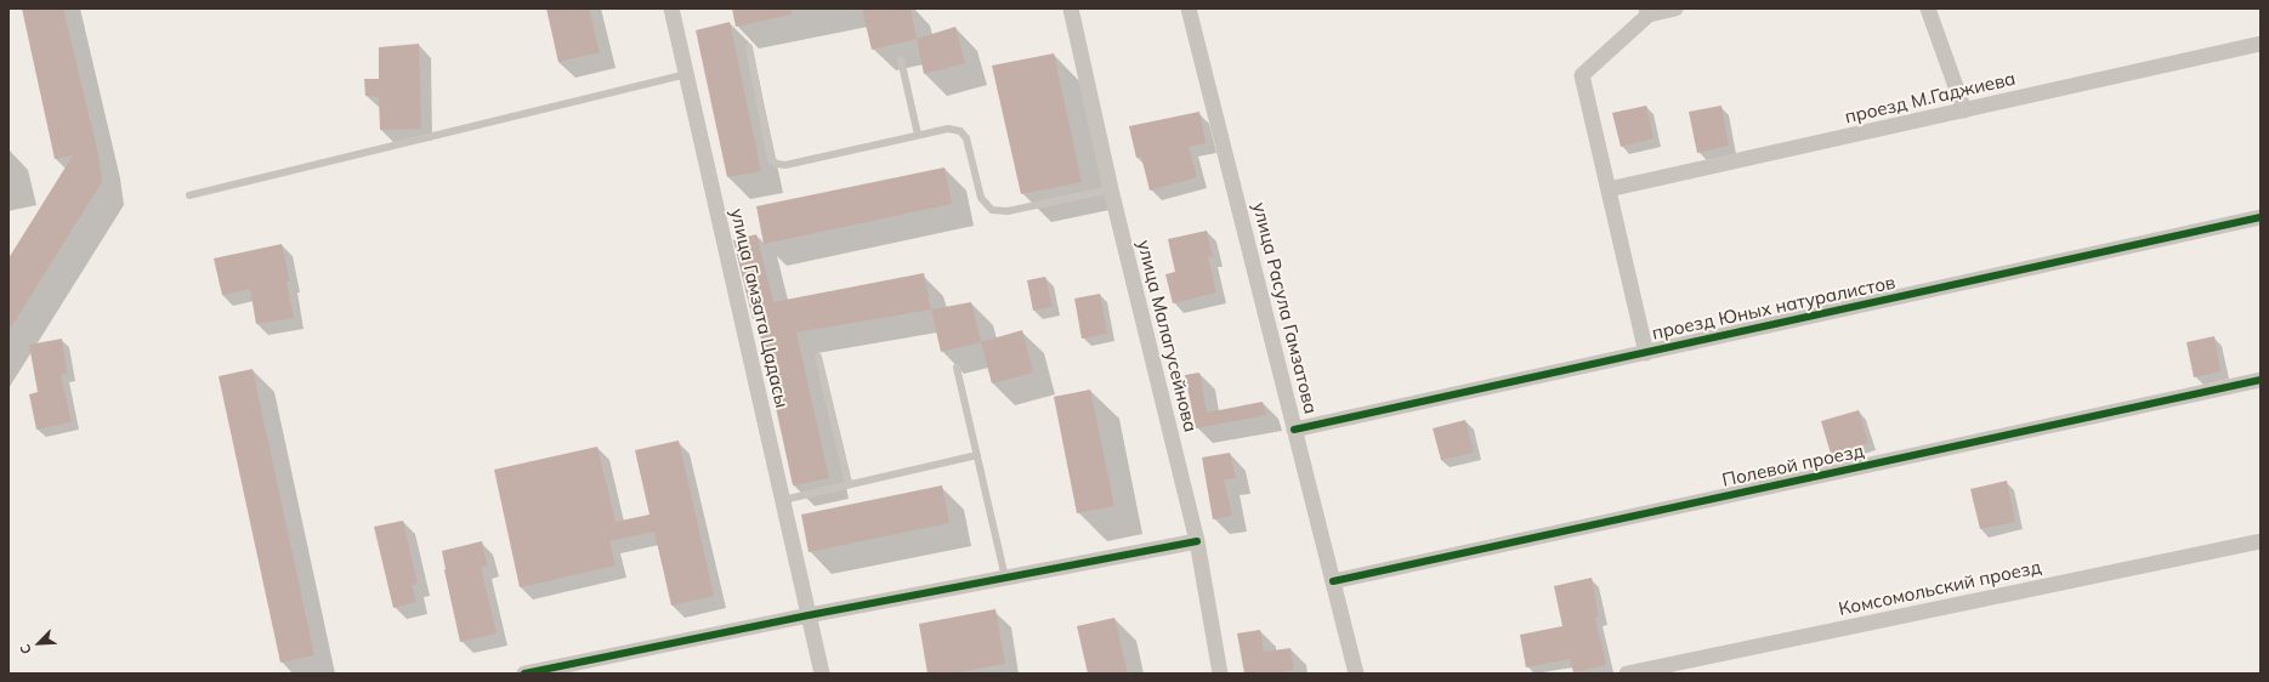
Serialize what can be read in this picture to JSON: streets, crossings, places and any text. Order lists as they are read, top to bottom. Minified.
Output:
{"streets":{"street":["проезд М.Гаджиева","улица Гамзата Цадасы","улица Расула Гамзатова","проезд Юных натуралистов","улица Малагусейнова","Полевой проезд","Комсомольский проезд"]},"crossings":[["улица Расула Гамзатова","проезд Юных натуралистов"],["улица Расула Гамзатова","Полевой проезд"]],"north":"bottom left"}
